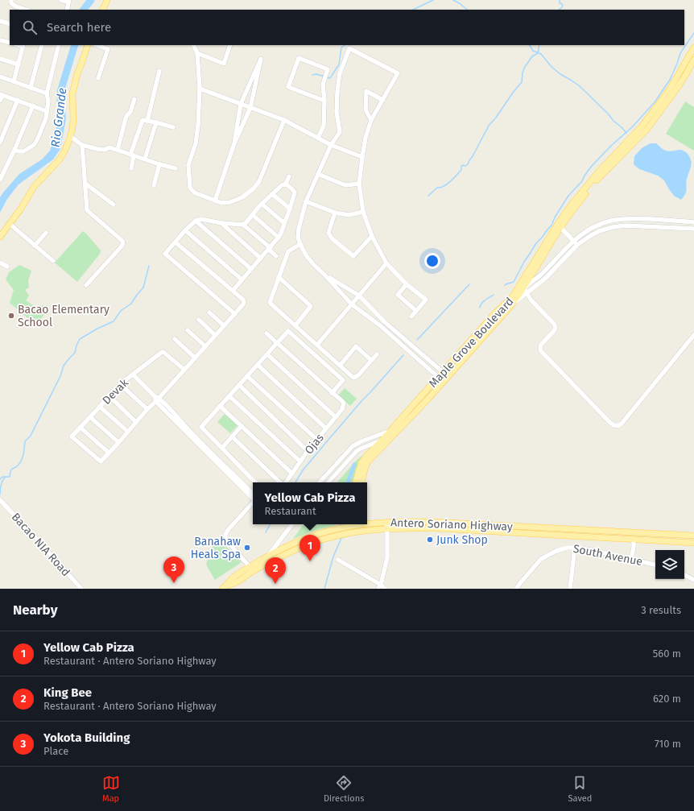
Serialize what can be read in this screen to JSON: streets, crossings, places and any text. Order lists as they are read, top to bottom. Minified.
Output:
{"streets":{"main road":["Maple Grove Boulevard","Antero Soriano Highway"],"street":["Devak","Ojas","Bacao NIA Road","South Avenue"]},"water":["Rio Grande"],"places":["Bacao Elementary School","Junk Shop","Banahaw Heals Spa"],"page":{"search":"Search here","popup":["Yellow Cab Pizza","Restaurant"],"pins":["1","3","2"],"heading":["Nearby","3 results"],"list":[{"mark":"1","name":"Yellow Cab Pizza","note":"Restaurant · Antero Soriano Highway","value":"560 m"},{"mark":"2","name":"King Bee","note":"Restaurant · Antero Soriano Highway","value":"620 m"},{"mark":"3","name":"Yokota Building","note":"Place","value":"710 m"}],"nav":["Map","Directions","Saved"]}}
